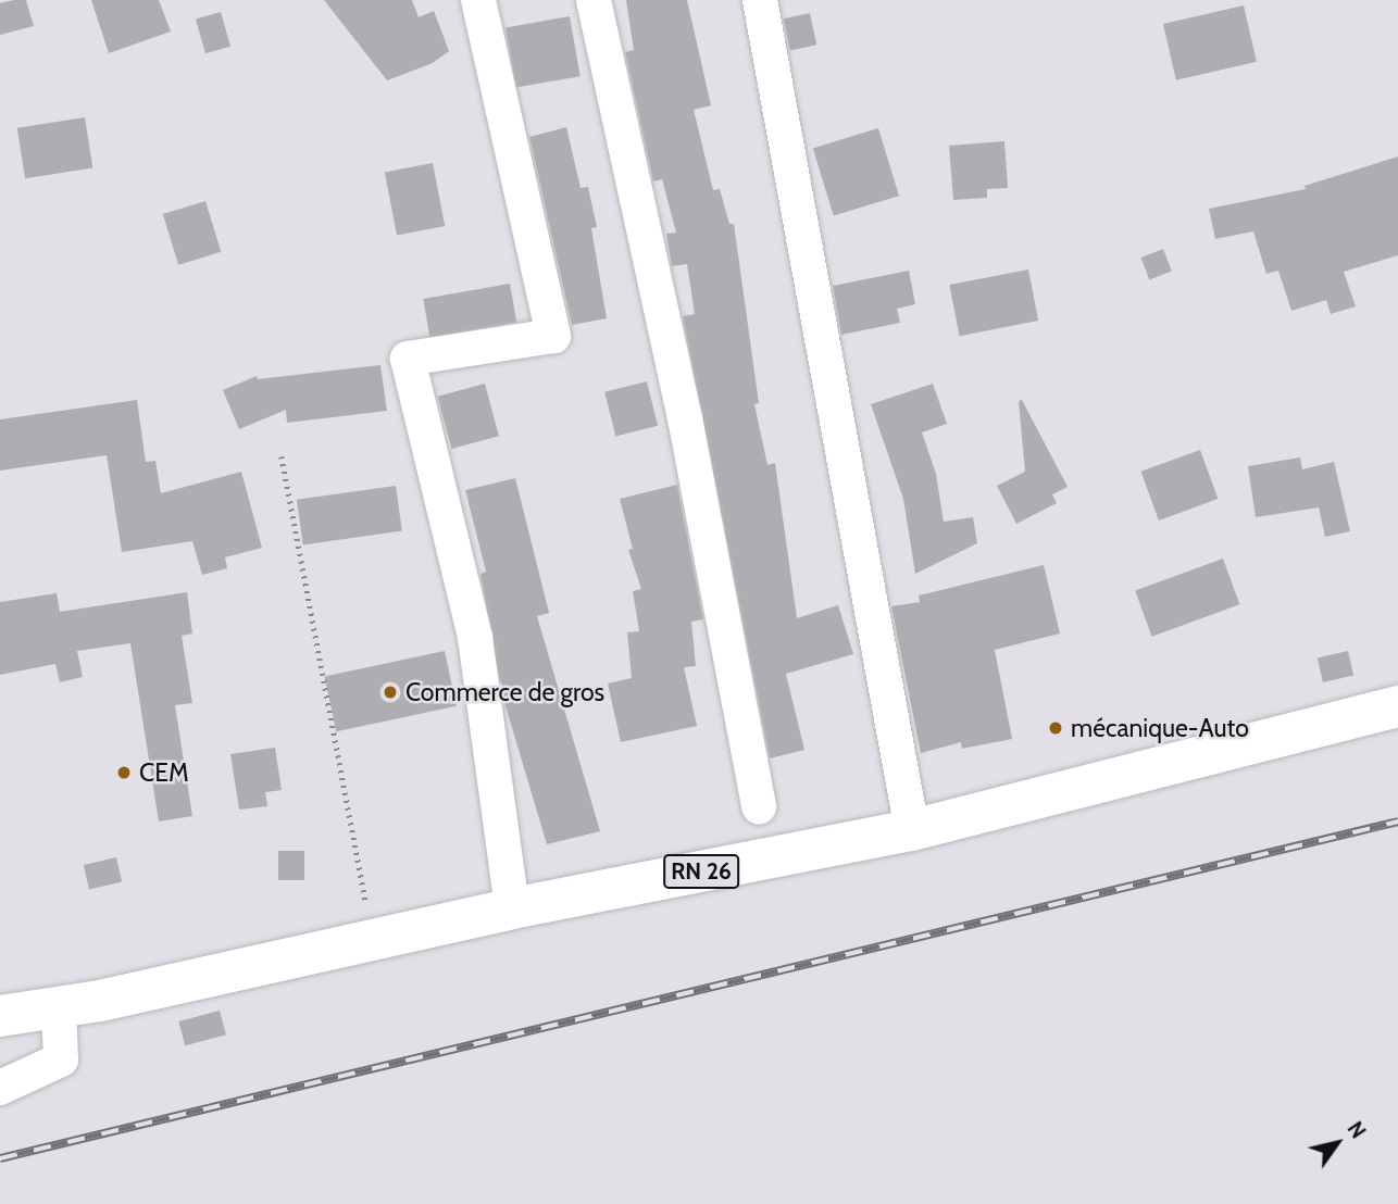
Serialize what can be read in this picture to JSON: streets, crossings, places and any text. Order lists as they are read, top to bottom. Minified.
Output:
{"streets":{"main road":["RN 26"]},"places":["Commerce de gros","mécanique-Auto","CEM"],"north":"top right"}
